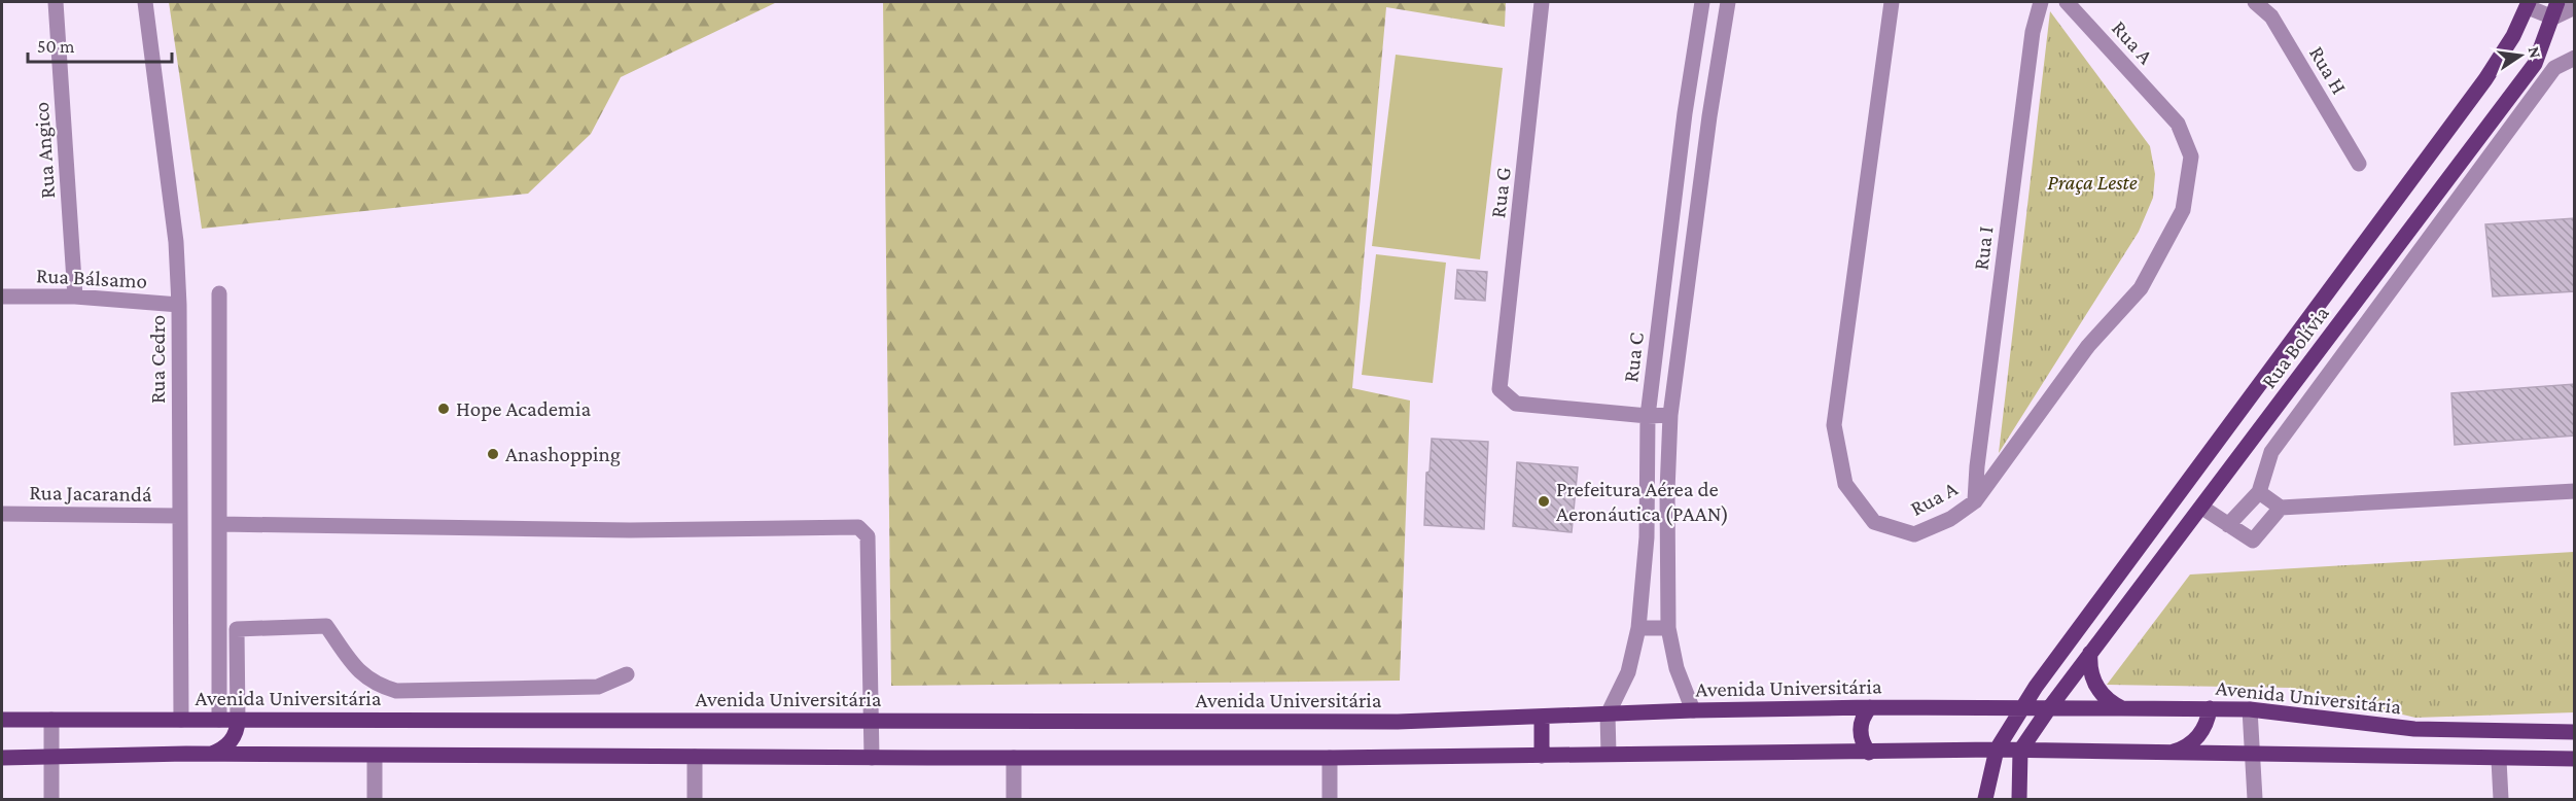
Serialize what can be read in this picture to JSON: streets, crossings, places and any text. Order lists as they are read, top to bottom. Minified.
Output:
{"streets":{"main road":["Rua Bolívia","Avenida Universitária"],"street":["Rua A","Rua H","Rua Angico","Rua G","Rua I","Rua Bálsamo","Rua C","Rua Cedro","Rua Jacarandá"]},"crossings":[["Rua A","Rua I"],["Rua Angico","Rua Bálsamo"],["Rua G","Rua C"],["Rua Bálsamo","Rua Cedro"],["Rua Bolívia","Avenida Universitária"],["Rua C","Avenida Universitária"],["Rua Cedro","Rua Jacarandá"],["Rua Cedro","Avenida Universitária"]],"parks":["Praça Leste"],"places":["Hope Academia","Anashopping","Prefeitura Aérea de Aeronáutica (PAAN)"],"scale_bar":"50 m","north":"right"}
